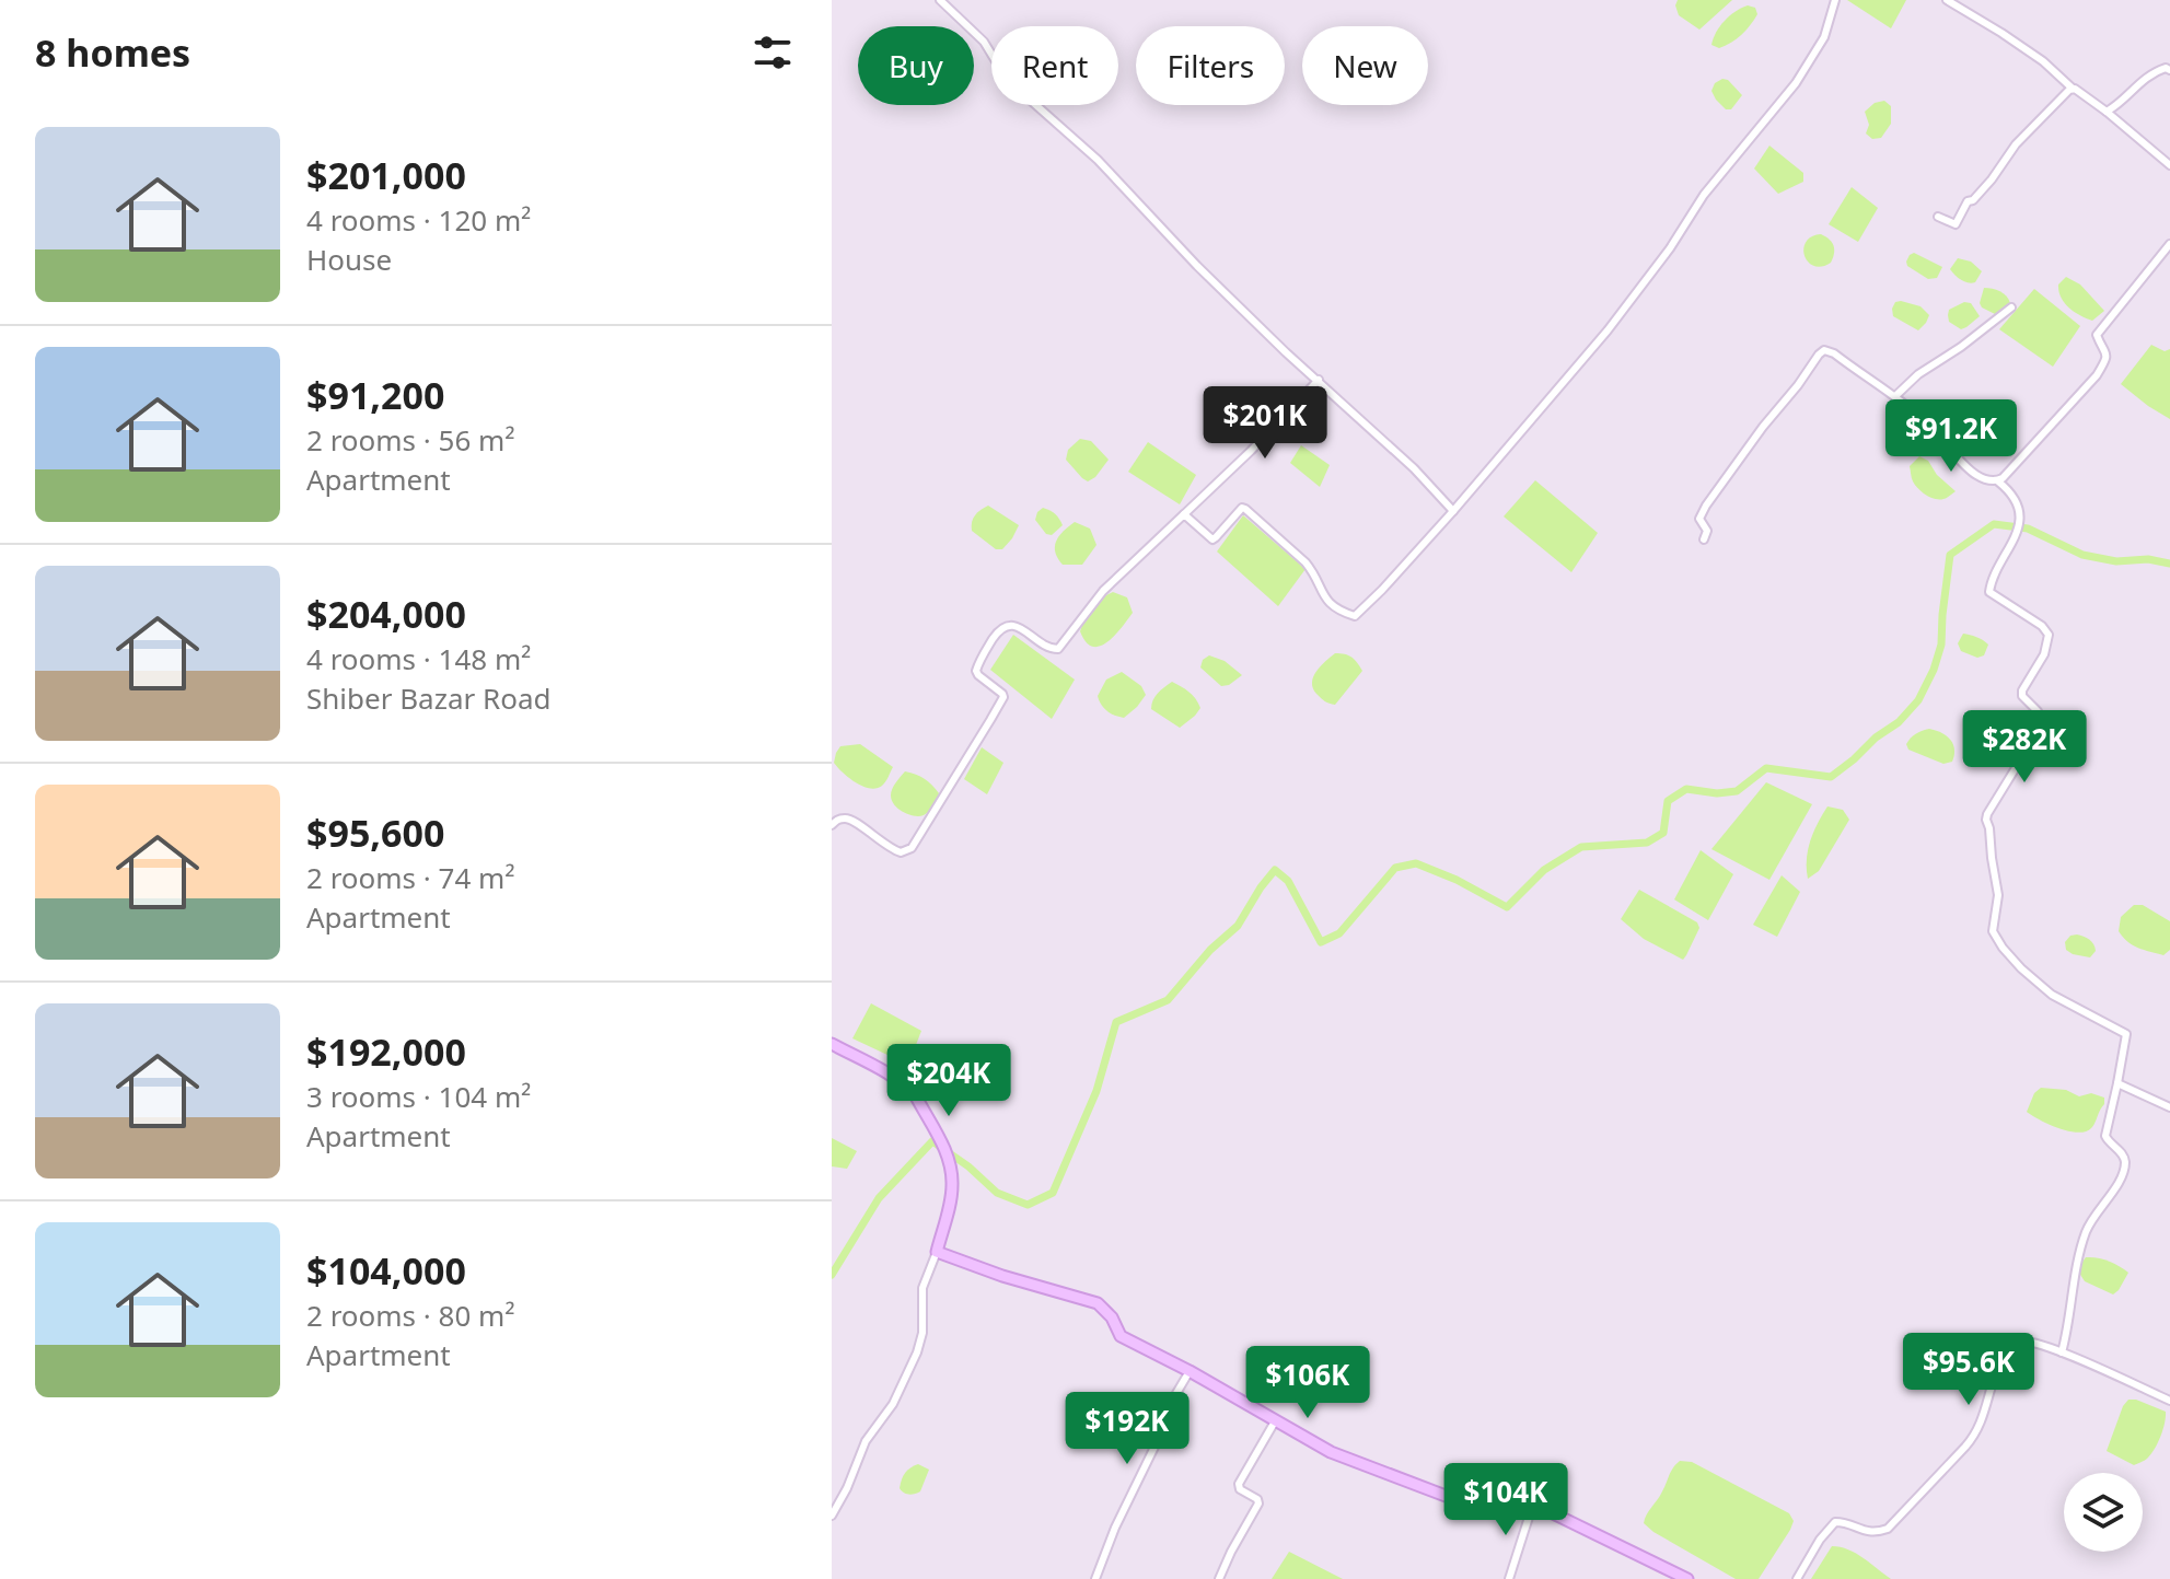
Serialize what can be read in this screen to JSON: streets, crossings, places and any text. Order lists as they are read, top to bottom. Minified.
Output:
{"page":{"heading":"8 homes","chip":["Buy","Rent","Filters","New"],"list":[{"name":"$201,000","note":"4 rooms · 120 m² · House"},{"name":"$91,200","note":"2 rooms · 56 m² · Apartment"},{"name":"$204,000","note":"4 rooms · 148 m² · Shiber Bazar Road"},{"name":"$95,600","note":"2 rooms · 74 m² · Apartment"},{"name":"$192,000","note":"3 rooms · 104 m² · Apartment"},{"name":"$104,000","note":"2 rooms · 80 m² · Apartment"}],"price":["$201K","$91.2K","$282K","$204K","$95.6K","$106K","$192K","$104K"]}}
